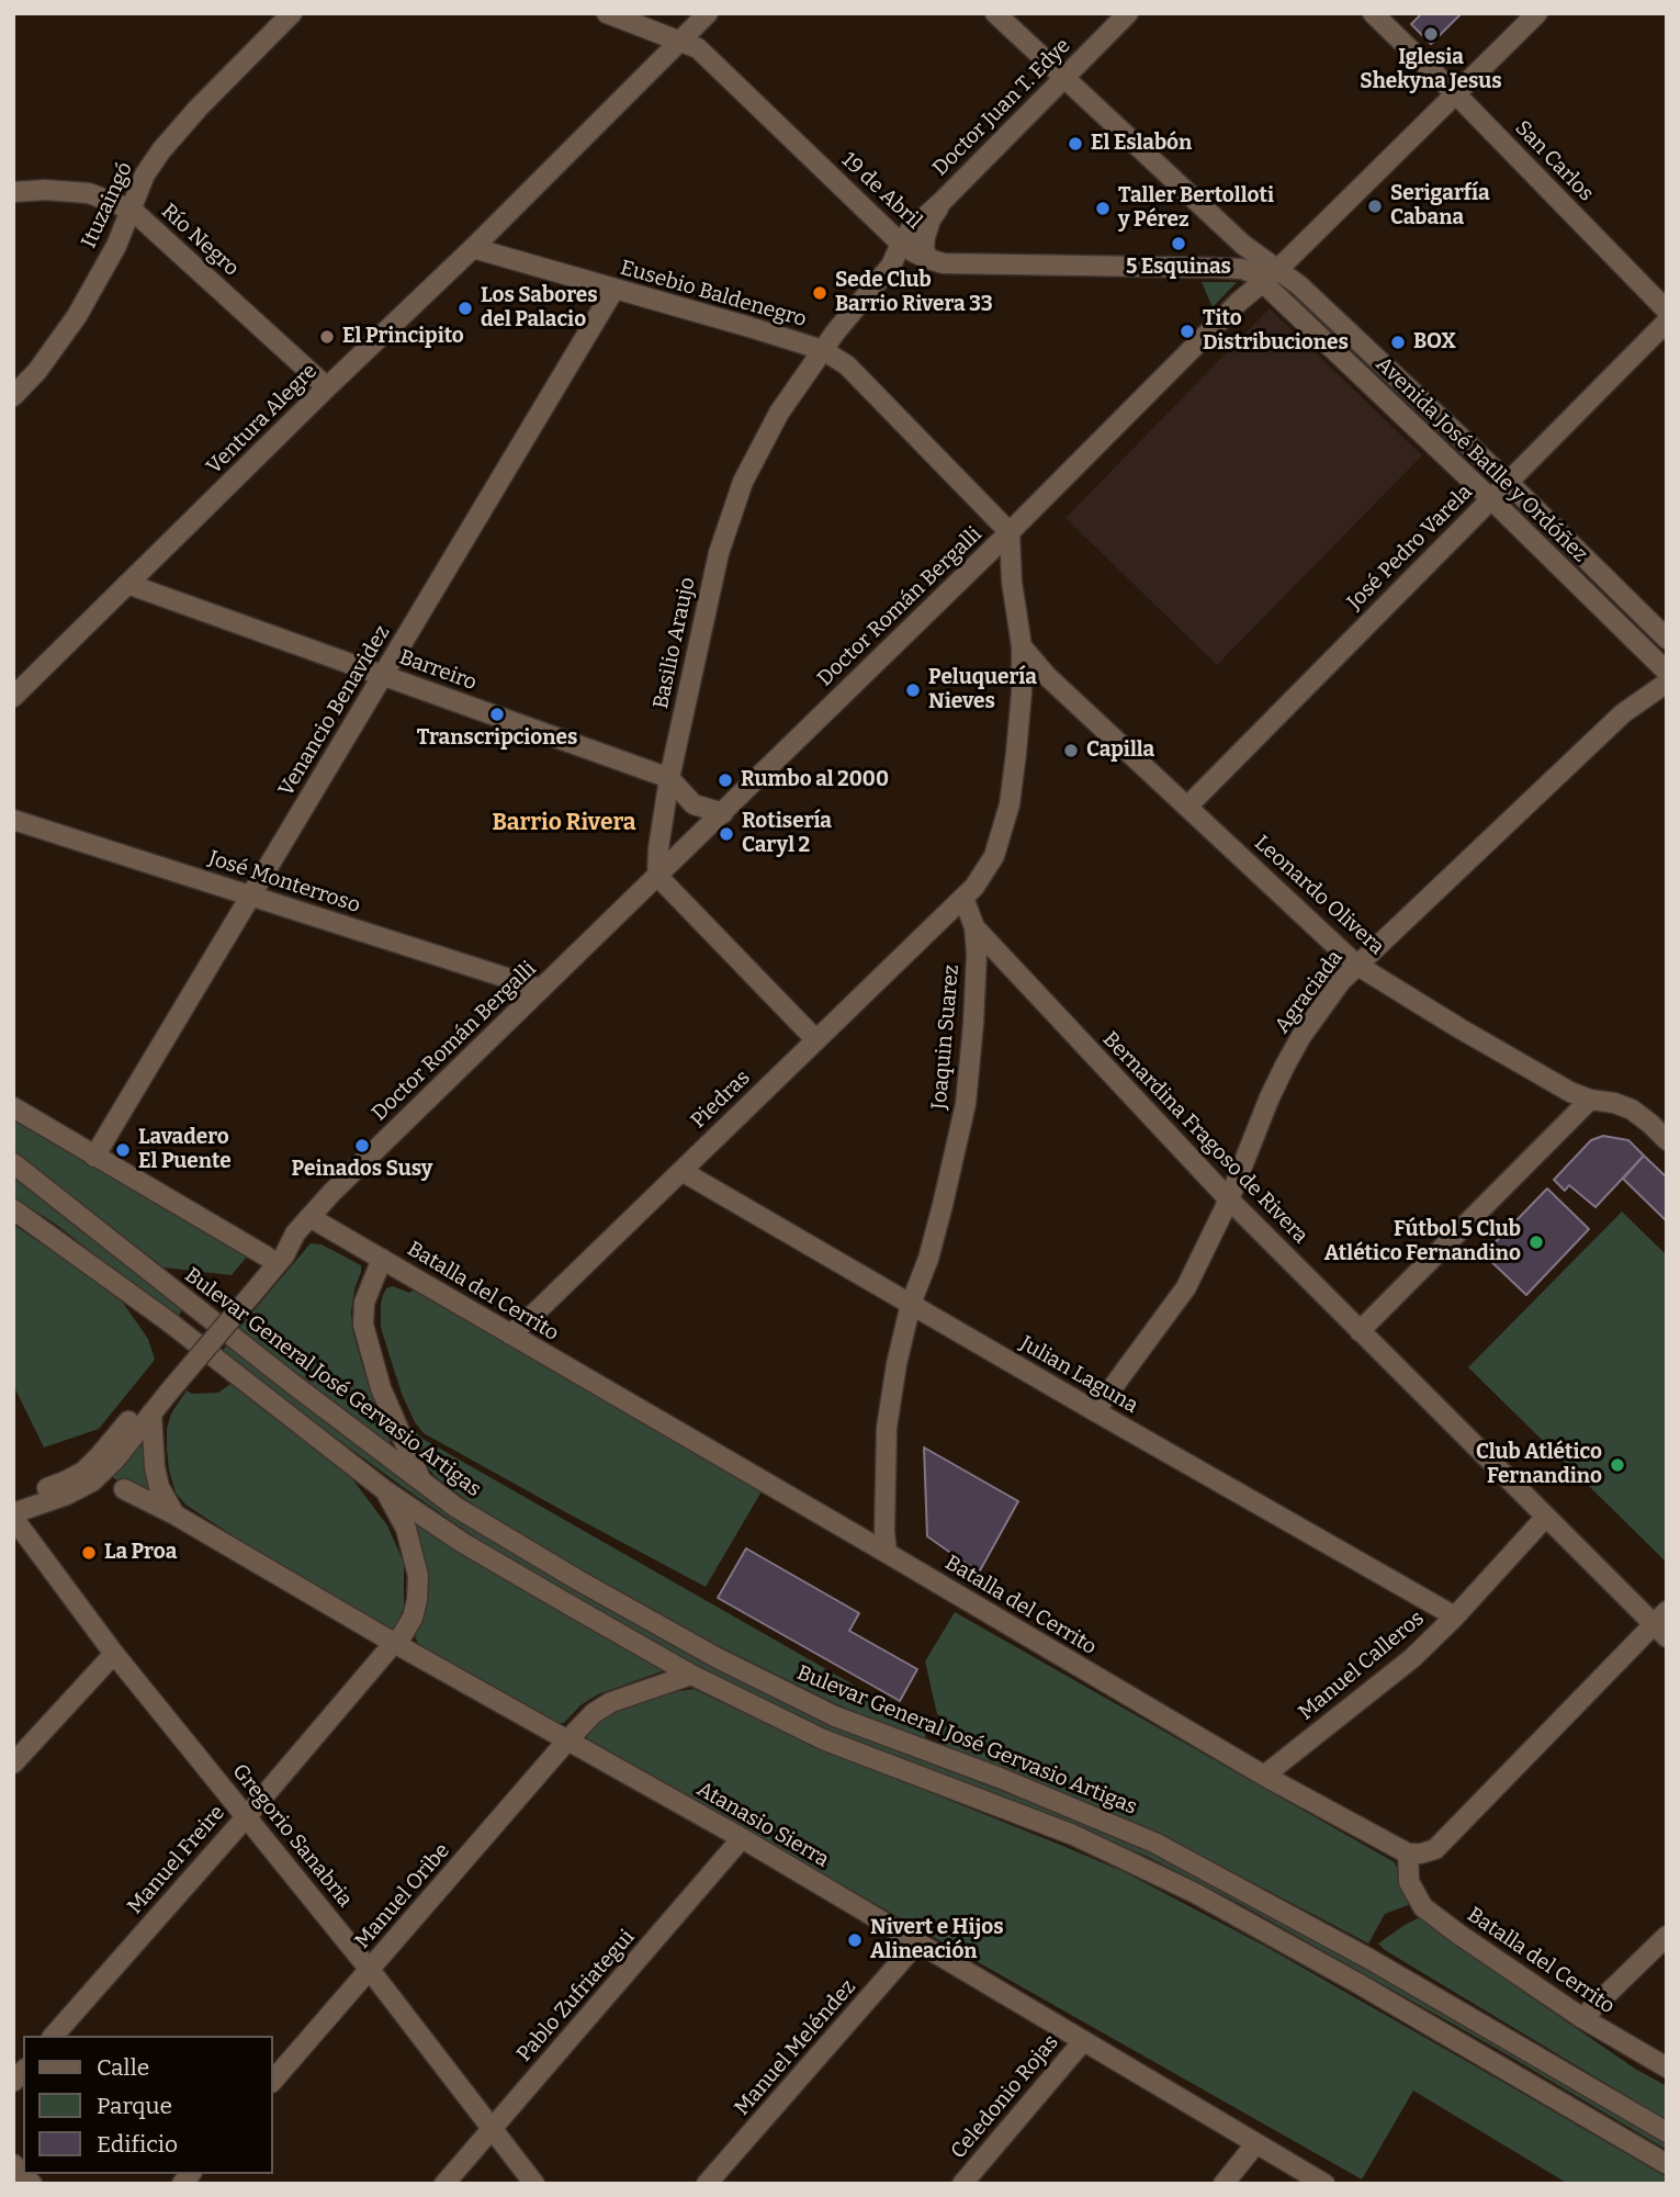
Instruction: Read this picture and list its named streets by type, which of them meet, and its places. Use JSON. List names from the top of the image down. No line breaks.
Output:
{"streets":{"street":["Doctor Juan T. Edye","San Carlos","19 de Abril","Ituzaingó","Río Negro","Eusebio Baldenegro","Ventura Alegre","Avenida José Batlle y Ordóñez","José Pedro Varela","Doctor Román Bergalli","Basilio Araujo","Barreiro","Venancio Benavidez","José Monterroso","Leonardo Olivera","Agraciada","Joaquin Suarez","Piedras","Bernardina Fragoso de Rivera","Batalla del Cerrito","Julian Laguna","Bulevar General José Gervasio Artigas","Manuel Calleros","Atanasio Sierra","Gregorio Sanabria","Manuel Freire","Manuel Oribe","Pablo Zufriategui","Manuel Meléndez","Celedonio Rojas"]},"crossings":[["Doctor Juan T. Edye","19 de Abril"],["Doctor Juan T. Edye","Basilio Araujo"],["San Carlos","Doctor Román Bergalli"],["19 de Abril","Ventura Alegre"],["19 de Abril","Avenida José Batlle y Ordóñez"],["19 de Abril","Doctor Román Bergalli"],["19 de Abril","Basilio Araujo"],["Ituzaingó","Río Negro"],["Río Negro","Ventura Alegre"],["Eusebio Baldenegro","Ventura Alegre"],["Eusebio Baldenegro","Doctor Román Bergalli"],["Eusebio Baldenegro","Basilio Araujo"],["Eusebio Baldenegro","Venancio Benavidez"],["Ventura Alegre","Barreiro"],["Avenida José Batlle y Ordóñez","José Pedro Varela"],["Avenida José Batlle y Ordóñez","Doctor Román Bergalli"],["José Pedro Varela","Leonardo Olivera"],["Doctor Román Bergalli","Basilio Araujo"],["Doctor Román Bergalli","Barreiro"],["Doctor Román Bergalli","José Monterroso"],["Doctor Román Bergalli","Batalla del Cerrito"],["Basilio Araujo","Barreiro"],["Barreiro","Venancio Benavidez"],["Venancio Benavidez","José Monterroso"],["Leonardo Olivera","Agraciada"],["Agraciada","Bernardina Fragoso de Rivera"],["Agraciada","Julian Laguna"],["Joaquin Suarez","Piedras"],["Joaquin Suarez","Bernardina Fragoso de Rivera"],["Joaquin Suarez","Batalla del Cerrito"],["Joaquin Suarez","Julian Laguna"],["Piedras","Batalla del Cerrito"],["Piedras","Julian Laguna"],["Bernardina Fragoso de Rivera","Manuel Calleros"],["Batalla del Cerrito","Manuel Calleros"],["Julian Laguna","Manuel Calleros"],["Atanasio Sierra","Manuel Freire"],["Atanasio Sierra","Manuel Oribe"],["Atanasio Sierra","Pablo Zufriategui"],["Atanasio Sierra","Manuel Meléndez"],["Atanasio Sierra","Celedonio Rojas"],["Gregorio Sanabria","Manuel Freire"],["Gregorio Sanabria","Manuel Oribe"],["Gregorio Sanabria","Pablo Zufriategui"]],"districts":["Barrio Rivera"],"places":["Iglesia Shekyna Jesus","El Eslabón","Serigarfía Cabana","Taller Bertolloti y Pérez","5 Esquinas","Sede Club Barrio Rivera 33","Los Sabores del Palacio","Tito Distribuciones","El Principito","BOX","Peluquería Nieves","Transcripciones","Capilla","Rumbo al 2000","Rotisería Caryl 2","Peinados Susy","Lavadero El Puente","Fútbol 5 Club Atlético Fernandino","Club Atlético Fernandino","La Proa","Nivert e Hijos Alineación"],"legend":["Calle","Parque","Edificio"]}
